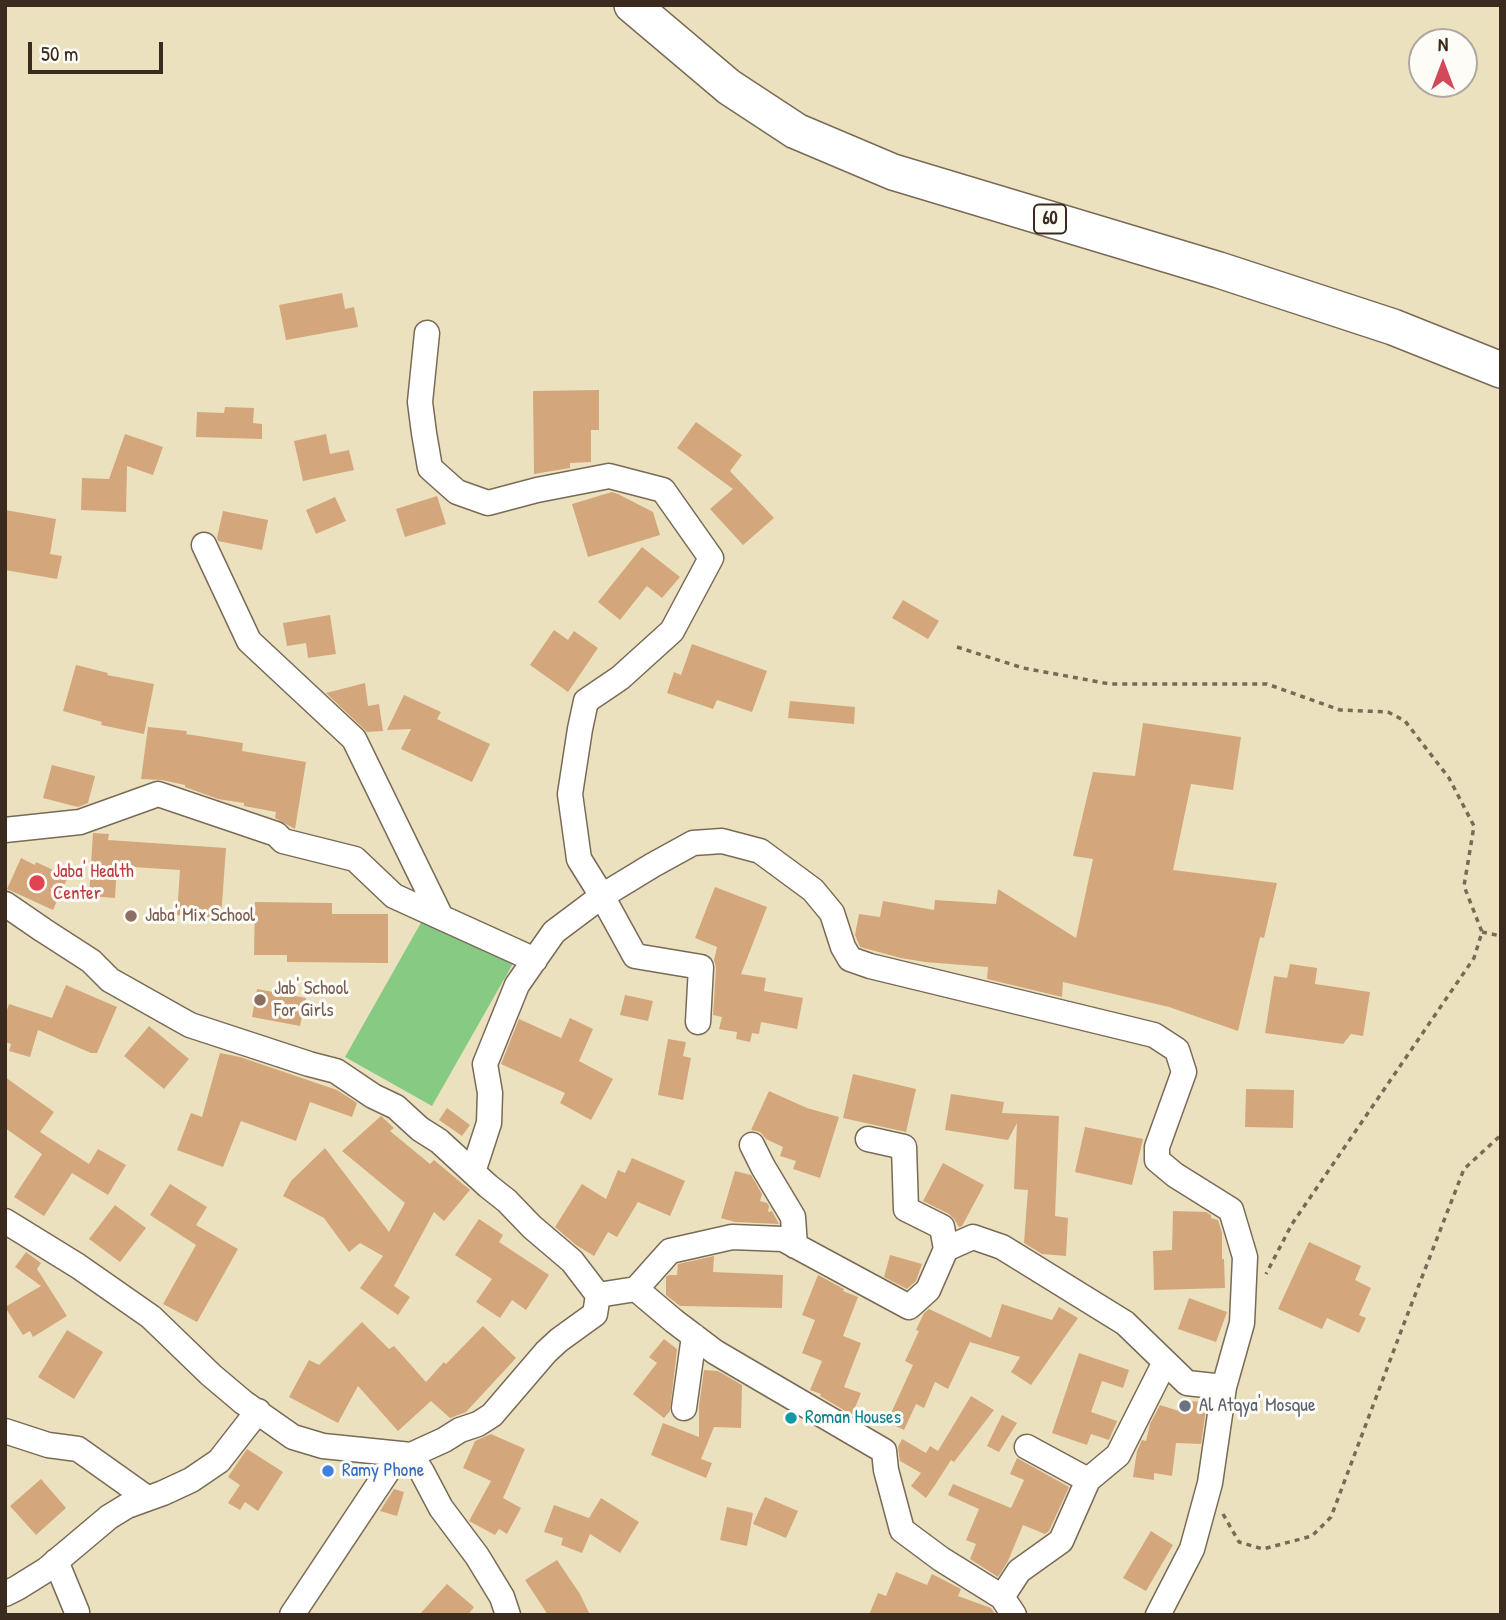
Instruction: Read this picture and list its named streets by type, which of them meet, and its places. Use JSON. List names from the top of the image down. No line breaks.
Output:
{"streets":{"highway":["60"]},"places":["Jaba' Health Center","Jaba' Mix School","Jab' School For Girls","Al Atqya' Mosque","Roman Houses","Ramy Phone"],"scale_bar":"50 m","north":"top"}
